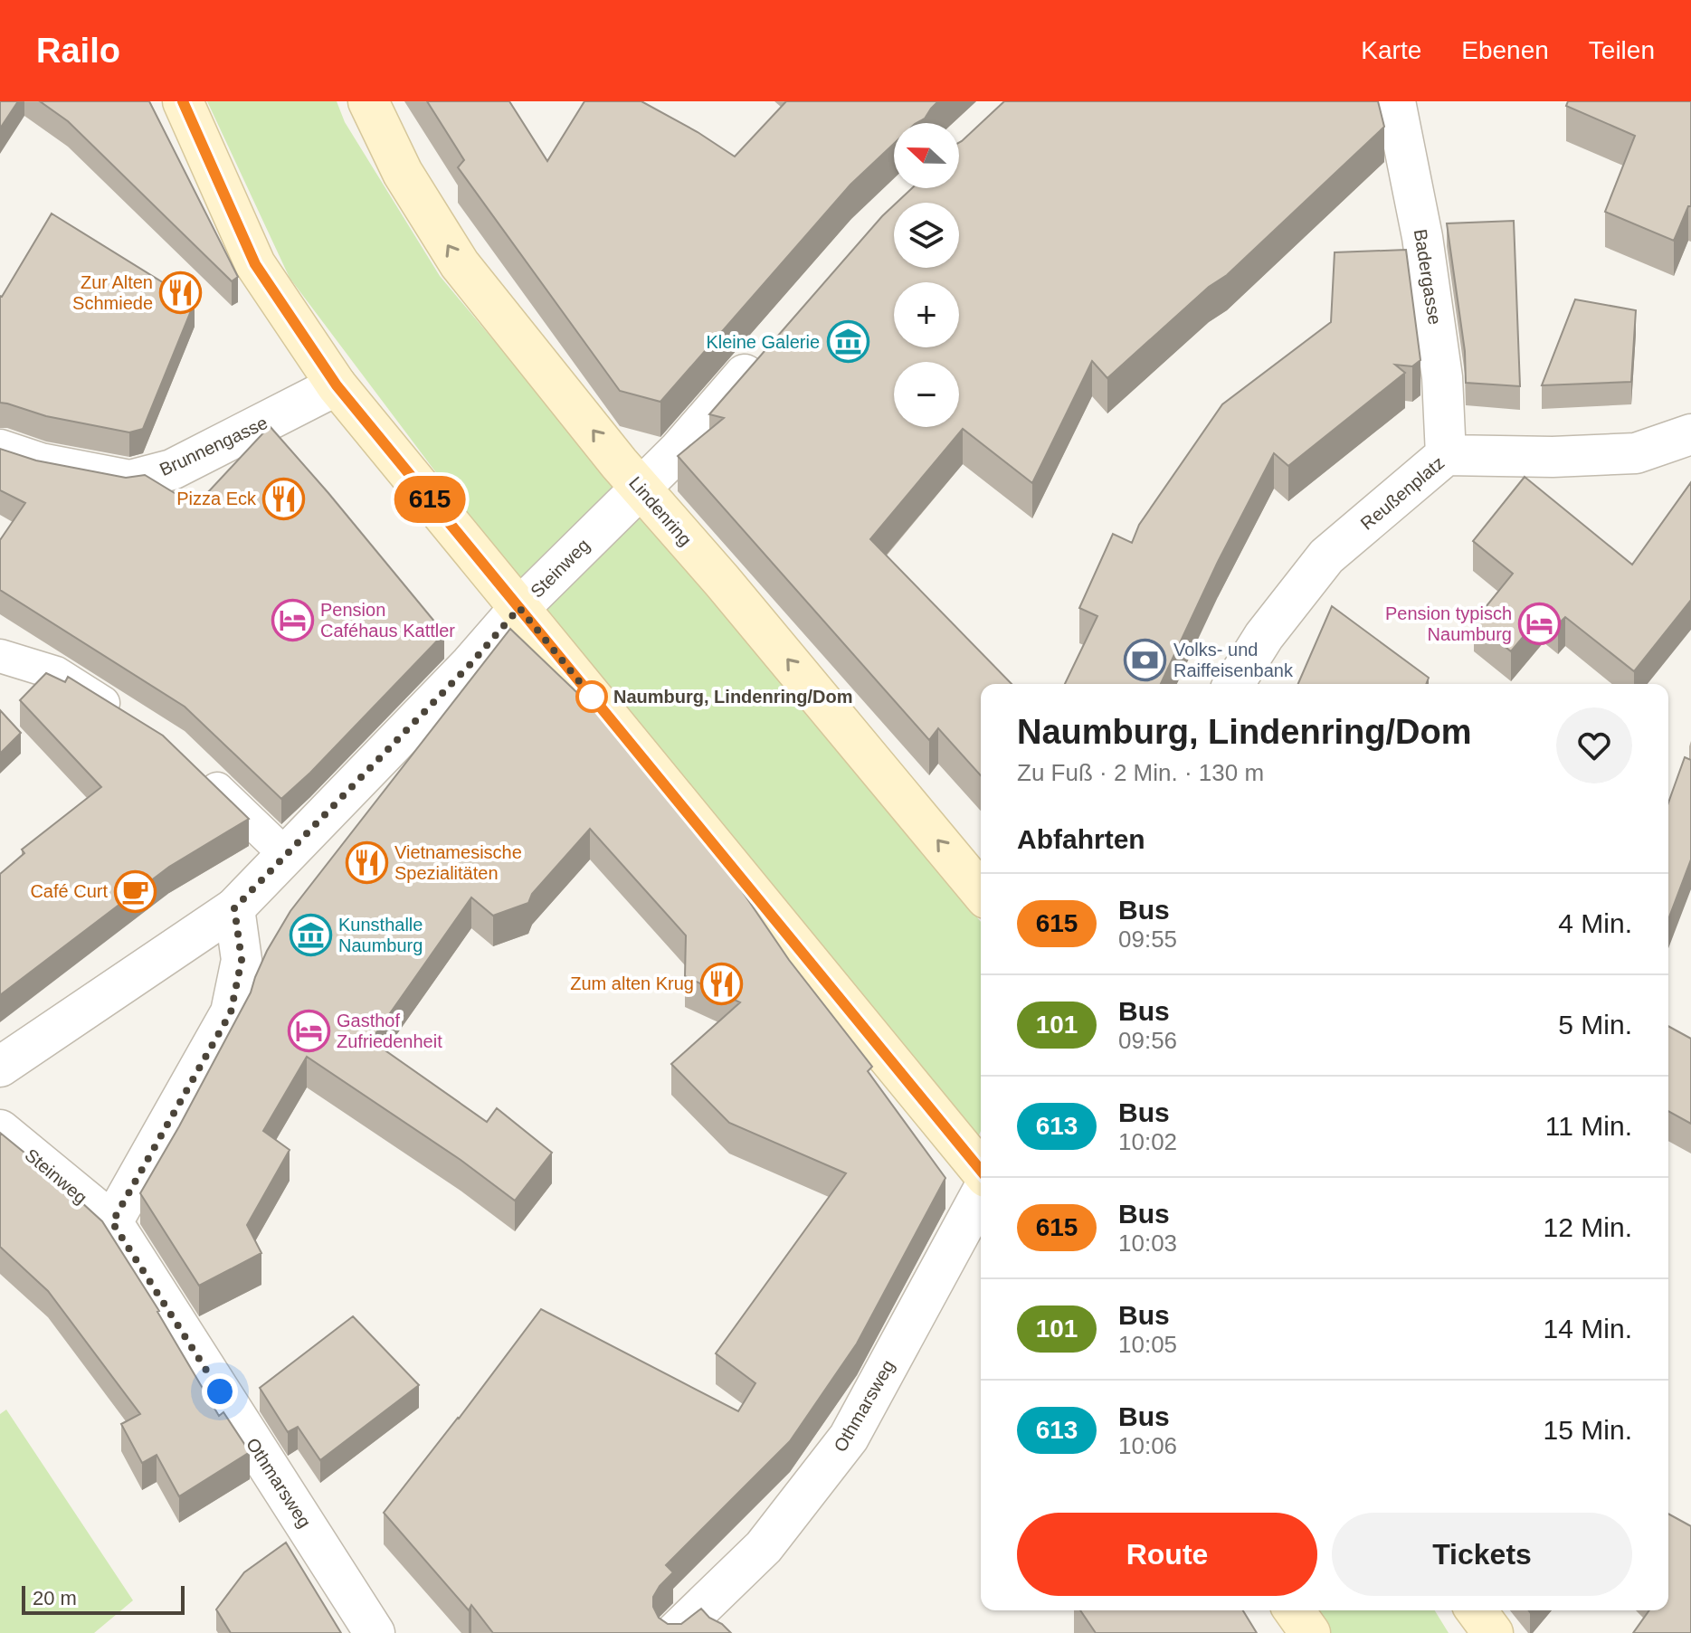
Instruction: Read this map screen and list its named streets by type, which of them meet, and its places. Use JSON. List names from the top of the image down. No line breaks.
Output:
{"streets":{"main road":["Lindenring"],"street":["Badergasse","Brunnengasse","Reußenplatz","Steinweg","Othmarsweg"]},"crossings":[["Badergasse","Reußenplatz"],["Lindenring","Steinweg"],["Steinweg","Othmarsweg"]],"places":{"restaurant":["Zur Alten Schmiede","Pizza Eck","Vietnamesische Spezialitäten","Zum alten Krug"],"museum":["Kleine Galerie","Kunsthalle Naumburg"],"hotel":["Pension Caféhaus Kattler","Pension typisch Naumburg","Gasthof Zufriedenheit"],"bank":["Volks- und Raiffeisenbank"],"other":["Naumburg, Lindenring/Dom"],"cafe":["Café Curt"]},"lines":["bus line 615"],"scale_bar":"20 m","north":"left","page":{"header":"Railo","nav":["Karte","Ebenen","Teilen"],"on_map":"615","map_buttons":["+","−"],"heading":[["Naumburg, Lindenring/Dom","Zu Fuß · 2 Min. · 130 m"],"Abfahrten"],"list":[{"mark":"615","name":"Bus","note":"09:55","value":"4 Min."},{"mark":"101","name":"Bus","note":"09:56","value":"5 Min."},{"mark":"613","name":"Bus","note":"10:02","value":"11 Min."},{"mark":"615","name":"Bus","note":"10:03","value":"12 Min."},{"mark":"101","name":"Bus","note":"10:05","value":"14 Min."},{"mark":"613","name":"Bus","note":"10:06","value":"15 Min."}],"buttons":["Route","Tickets"],"scale":"20 m"}}
